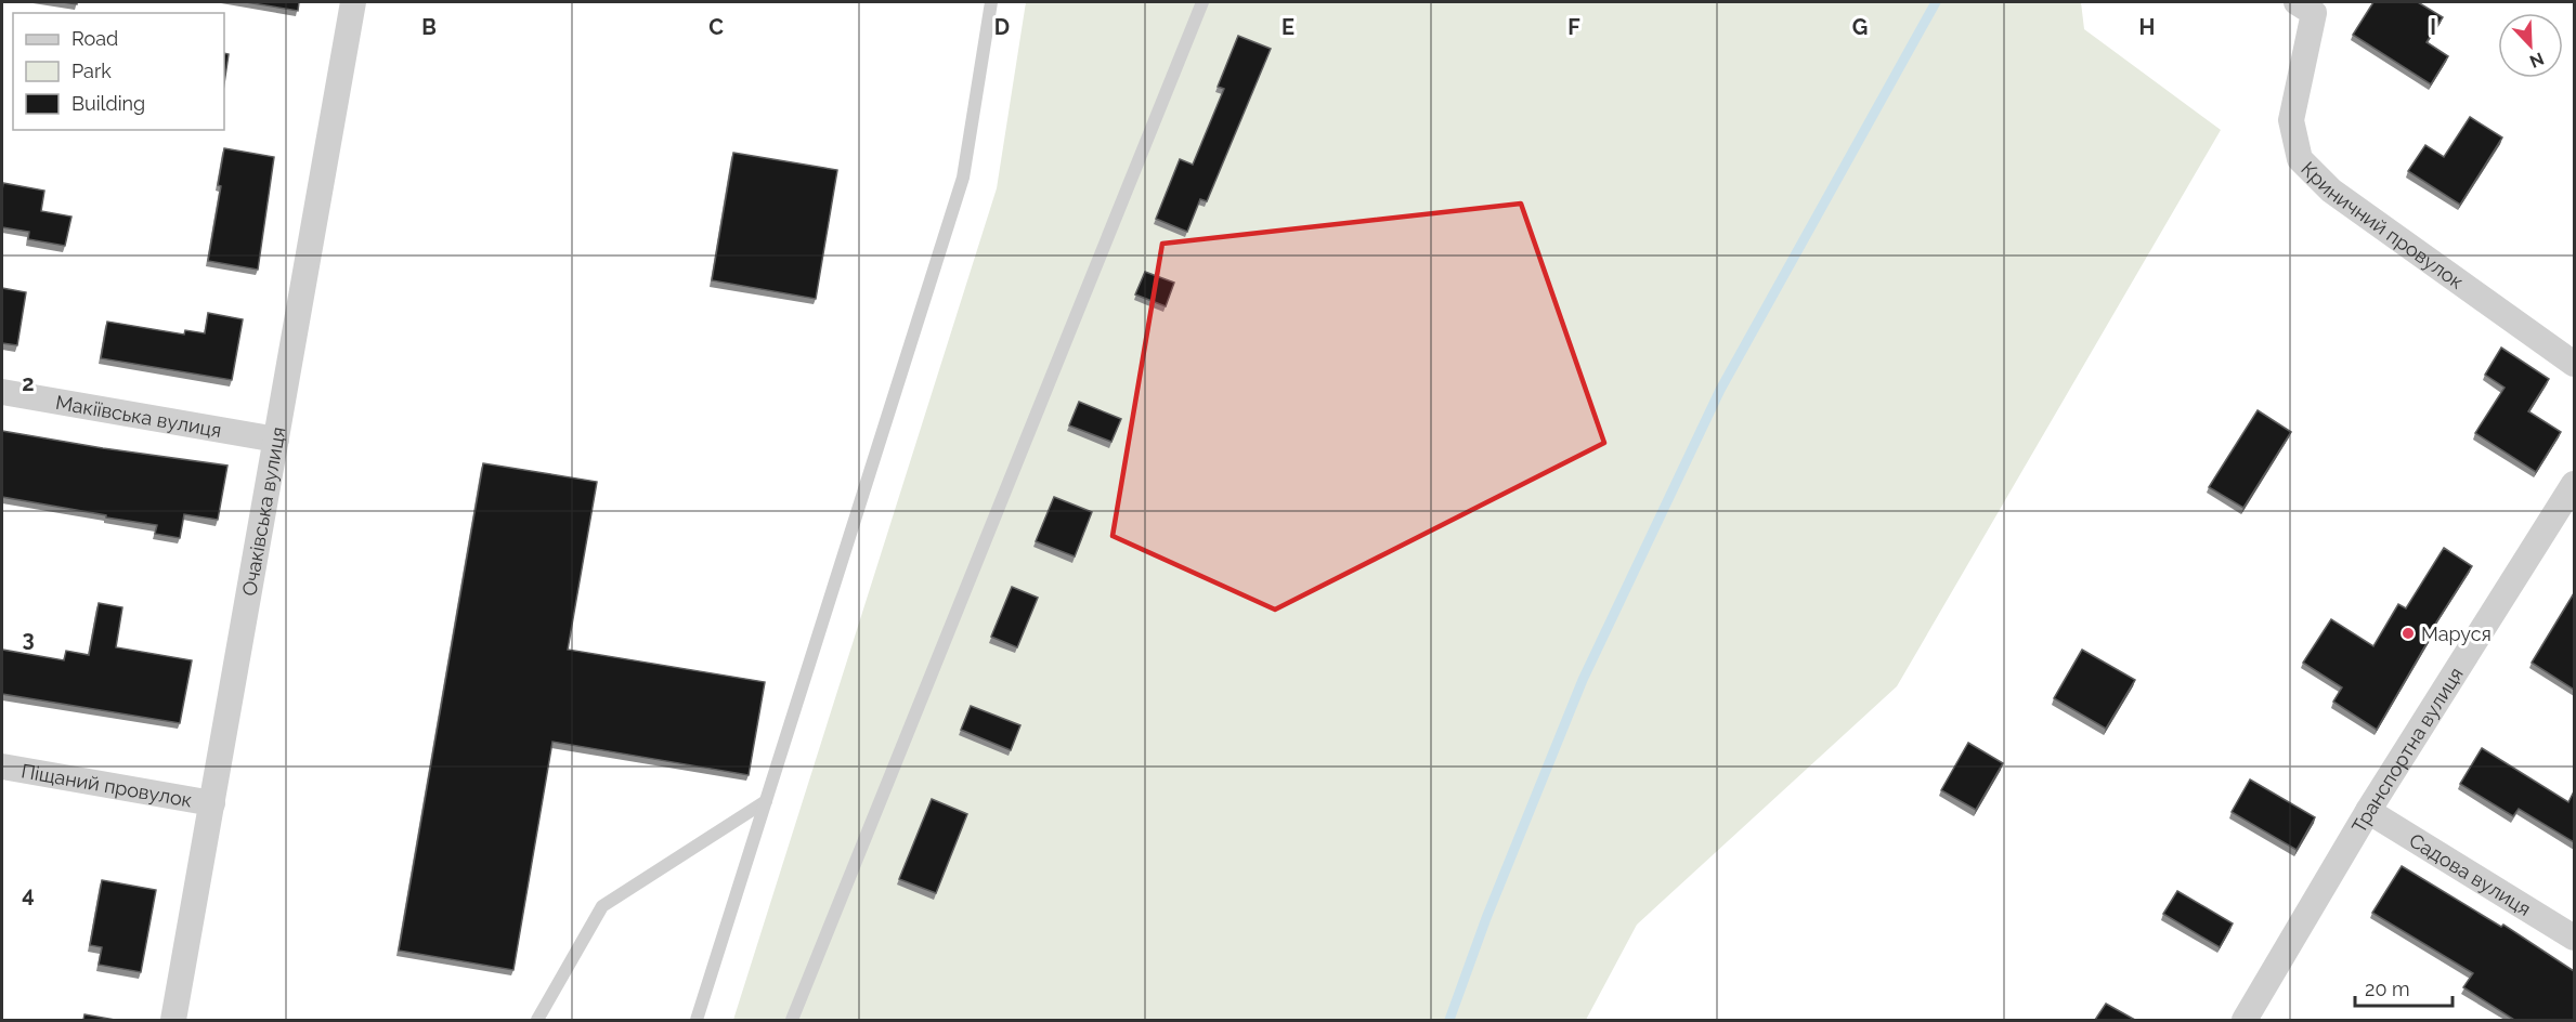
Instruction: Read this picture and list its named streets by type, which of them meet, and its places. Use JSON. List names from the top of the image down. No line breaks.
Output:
{"streets":{"street":["Криничний провулок","Макіївська вулиця","Очаківська вулиця","Транспортна вулиця","Піщаний провулок","Садова вулиця"]},"crossings":[["Макіївська вулиця","Очаківська вулиця"],["Очаківська вулиця","Піщаний провулок"],["Транспортна вулиця","Садова вулиця"]],"places":["Маруся"],"legend":["Road","Park","Building"],"scale_bar":"20 m","north":"bottom right","grid":{"columns":["B","C","D","E","F","G","H","I"],"rows":["2","3","4"]}}
